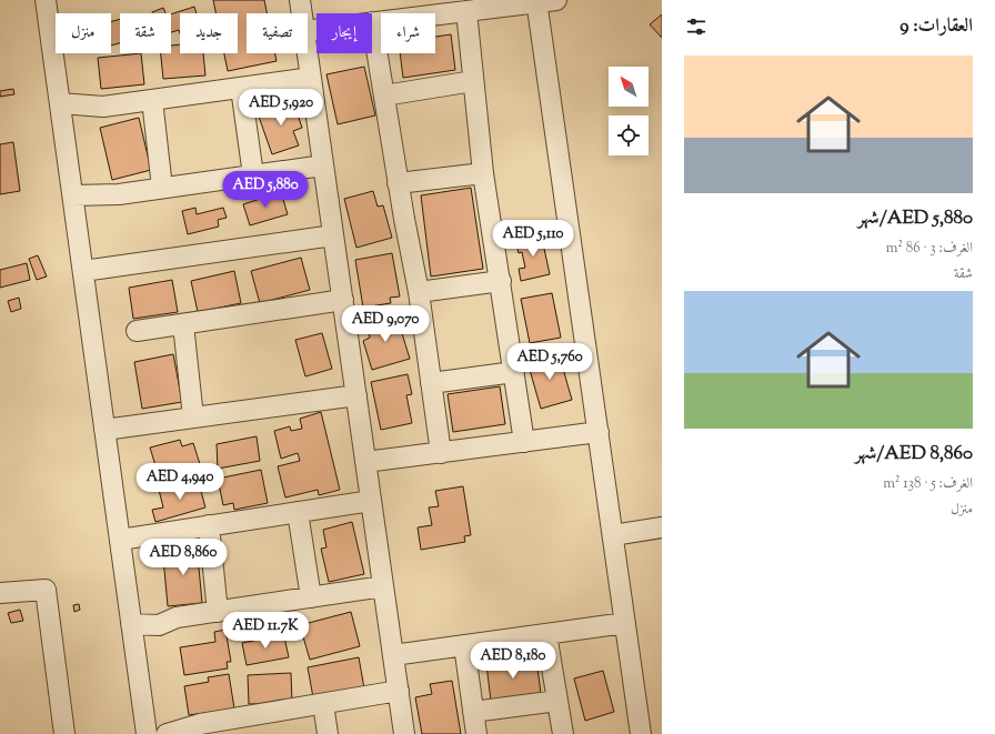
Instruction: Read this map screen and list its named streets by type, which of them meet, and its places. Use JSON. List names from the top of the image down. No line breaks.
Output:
{"north":"top left","page":{"heading":"العقارات: 9","chip":["شراء","إيجار","تصفية","جديد","شقة","منزل"],"list":[{"name":"AED 5,880/شهر","note":"الغرف: 3 · 86 m² · شقة"},{"name":"AED 8,860/شهر","note":"الغرف: 5 · 138 m² · منزل"}],"price":["AED 5,920","AED 5,880","AED 5,110","AED 9,070","AED 5,760","AED 4,940","AED 8,860","AED 11.7K","AED 8,180"]}}
